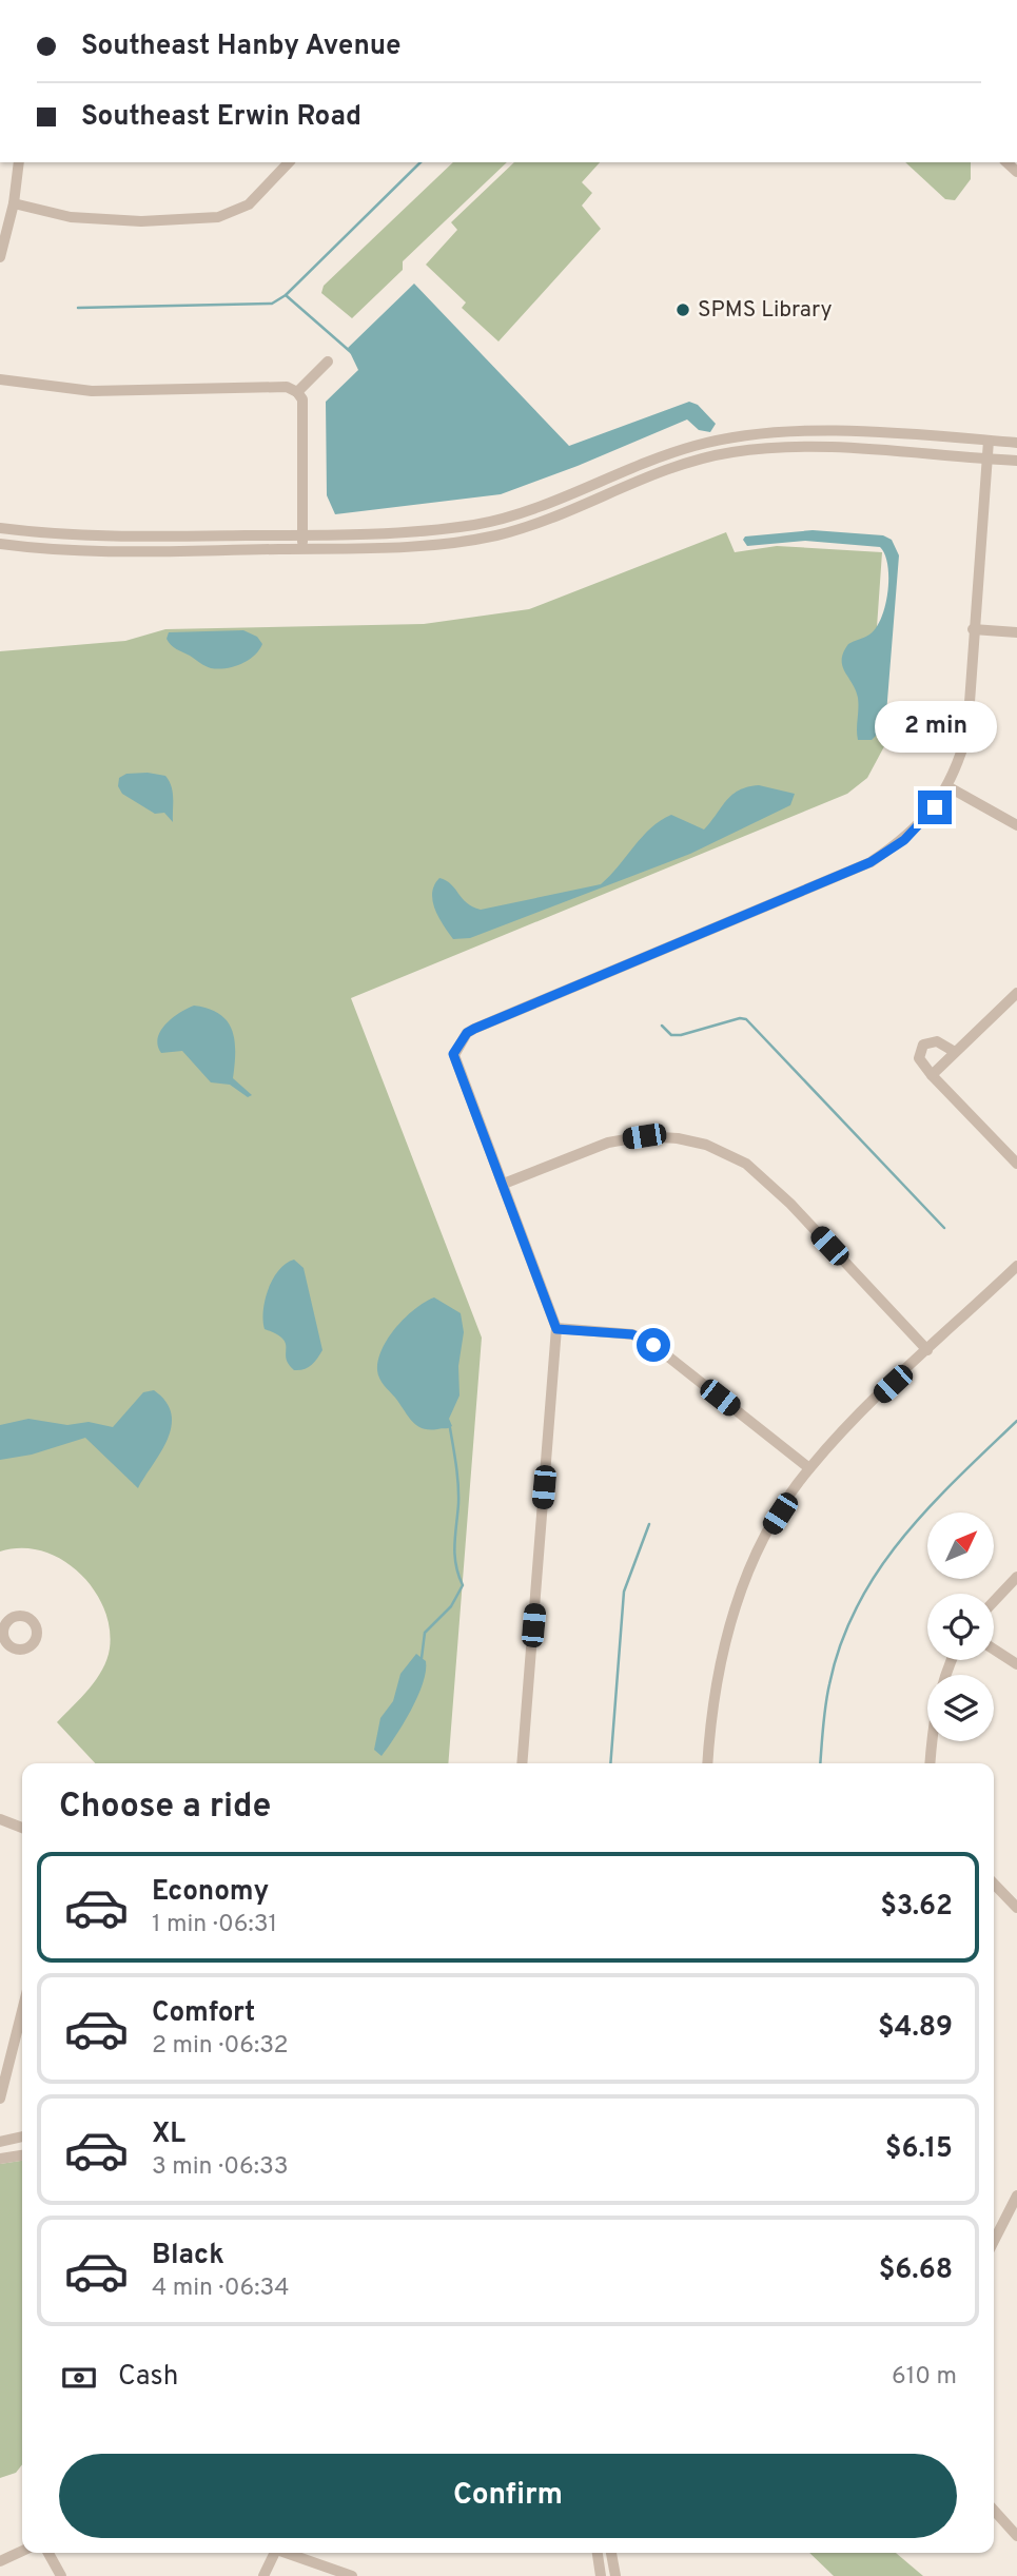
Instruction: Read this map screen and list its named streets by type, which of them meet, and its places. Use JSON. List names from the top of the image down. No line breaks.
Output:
{"places":["SPMS Library"],"north":"top right","page":{"banner":["Southeast Hanby Avenue","Southeast Erwin Road"],"bubble":"2 min","heading":"Choose a ride","list":[{"name":"Economy","note":"1 min · 06:31","value":"$3.62"},{"name":"Comfort","note":"2 min · 06:32","value":"$4.89"},{"name":"XL","note":"3 min · 06:33","value":"$6.15"},{"name":"Black","note":"4 min · 06:34","value":"$6.68"}],"pay":["Cash","610 m"],"buttons":"Confirm"}}
